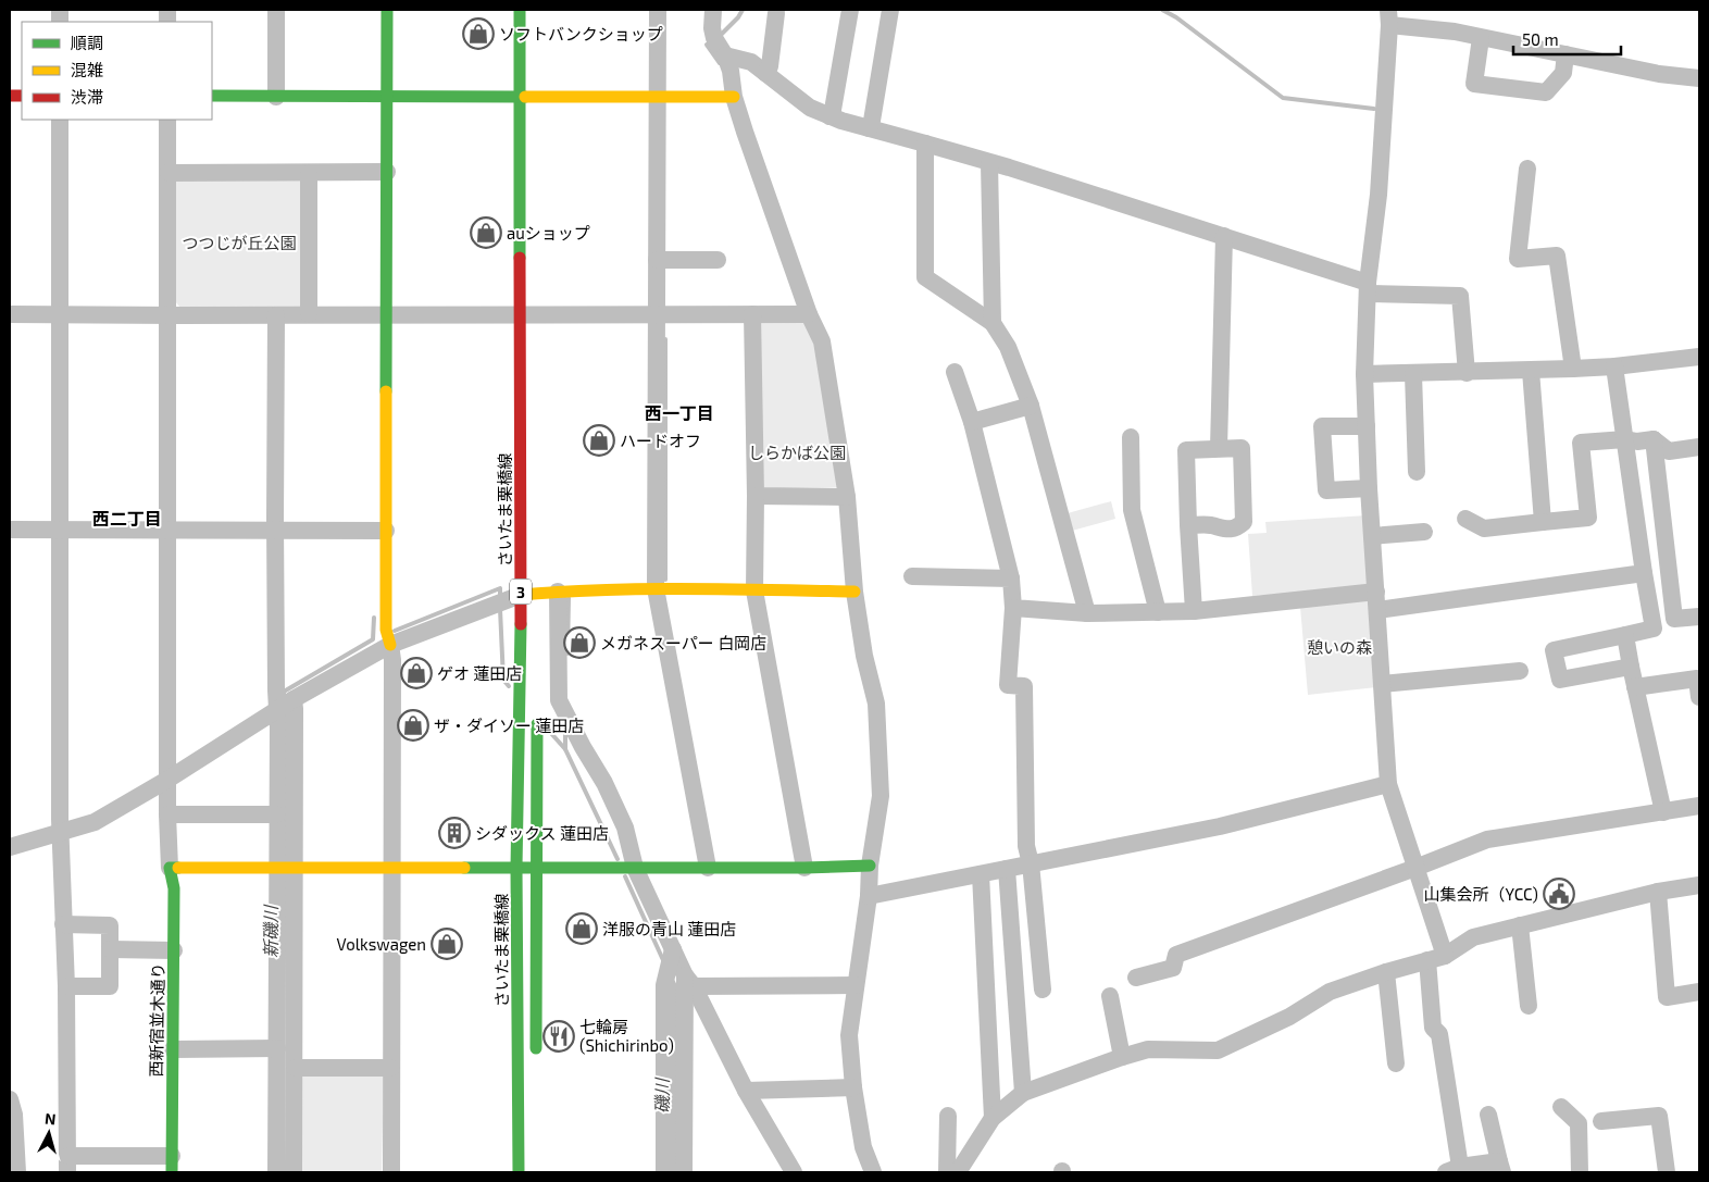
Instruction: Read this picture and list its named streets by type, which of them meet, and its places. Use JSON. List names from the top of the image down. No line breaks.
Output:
{"streets":{"street":["さいたま栗橋線","3","西新宿並木通り"]},"districts":["西一丁目","西二丁目"],"water":["新磯川","磯川"],"parks":["つつじが丘公園","しらかば公園","憩いの森"],"places":{"shop":["ソフトバンクショップ","auショップ","ハードオフ","メガネスーパー 白岡店","ゲオ 蓮田店","ザ・ダイソー 蓮田店","洋服の青山 蓮田店","Volkswagen"],"building":["シダックス 蓮田店"],"public building":["山集会所（YCC)"],"restaurant":["七輪房 (Shichirinbo)"]},"legend":["順調","混雑","渋滞"],"scale_bar":"50 m","north":"top"}
